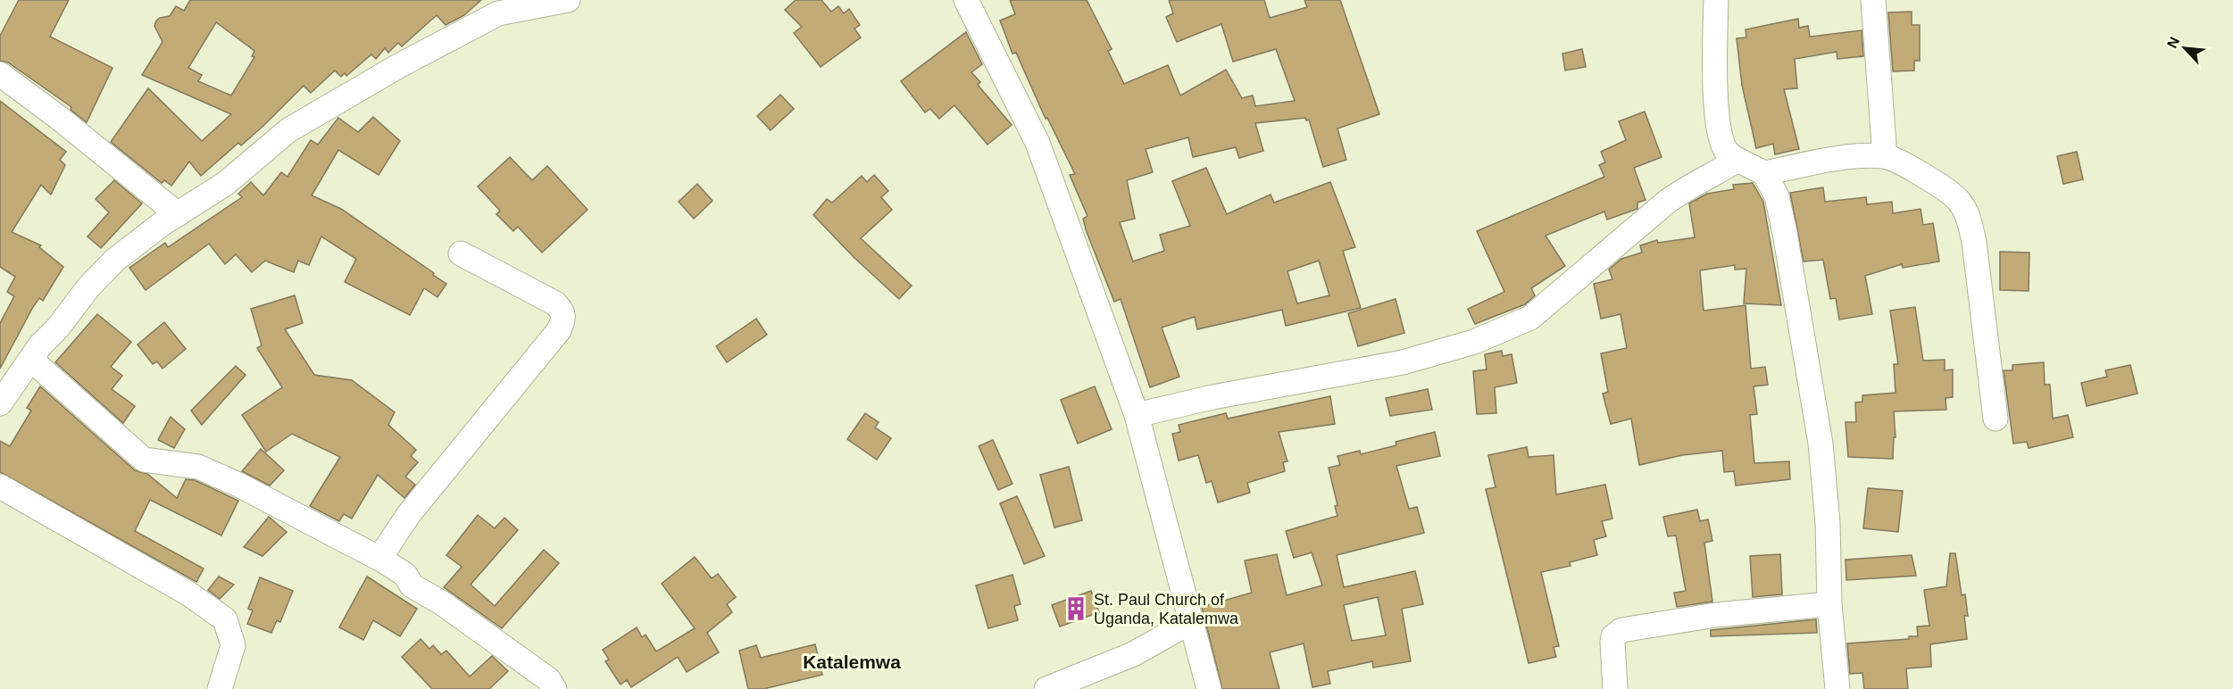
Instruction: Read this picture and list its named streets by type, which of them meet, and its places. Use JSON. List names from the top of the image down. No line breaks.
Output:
{"districts":["Katalemwa"],"places":{"building":["St. Paul Church of Uganda, Katalemwa"]},"north":"top left"}
